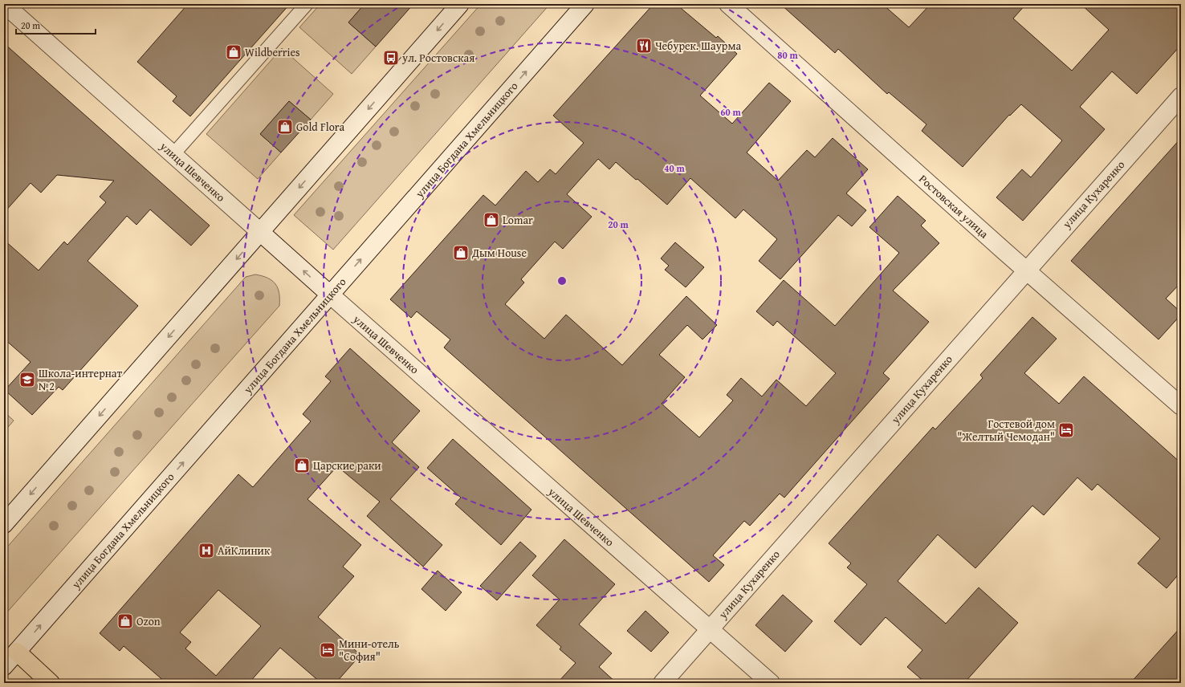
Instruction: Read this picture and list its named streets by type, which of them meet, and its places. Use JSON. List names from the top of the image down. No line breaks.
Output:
{"streets":{"street":["улица Богдана Хмельницкого","улица Шевченко","улица Кухаренко","Ростовская улица"]},"crossings":[["улица Богдана Хмельницкого","улица Шевченко"],["улица Шевченко","улица Кухаренко"],["улица Кухаренко","Ростовская улица"]],"places":{"restaurant":["Чебурек. Шаурма"],"shop":["Wildberries","Gold Flora","Lomar","Дым House","Царские раки","Ozon"],"bus stop":["ул. Ростовская"],"school or university":["Школа-интернат №2"],"hotel":["Гостевой дом \"Желтый Чемодан\"","Мини-отель \"София\""],"hospital":["АйКлиник"]},"scale_bar":"20 m","rings":["80 m","60 m","40 m","20 m"]}
